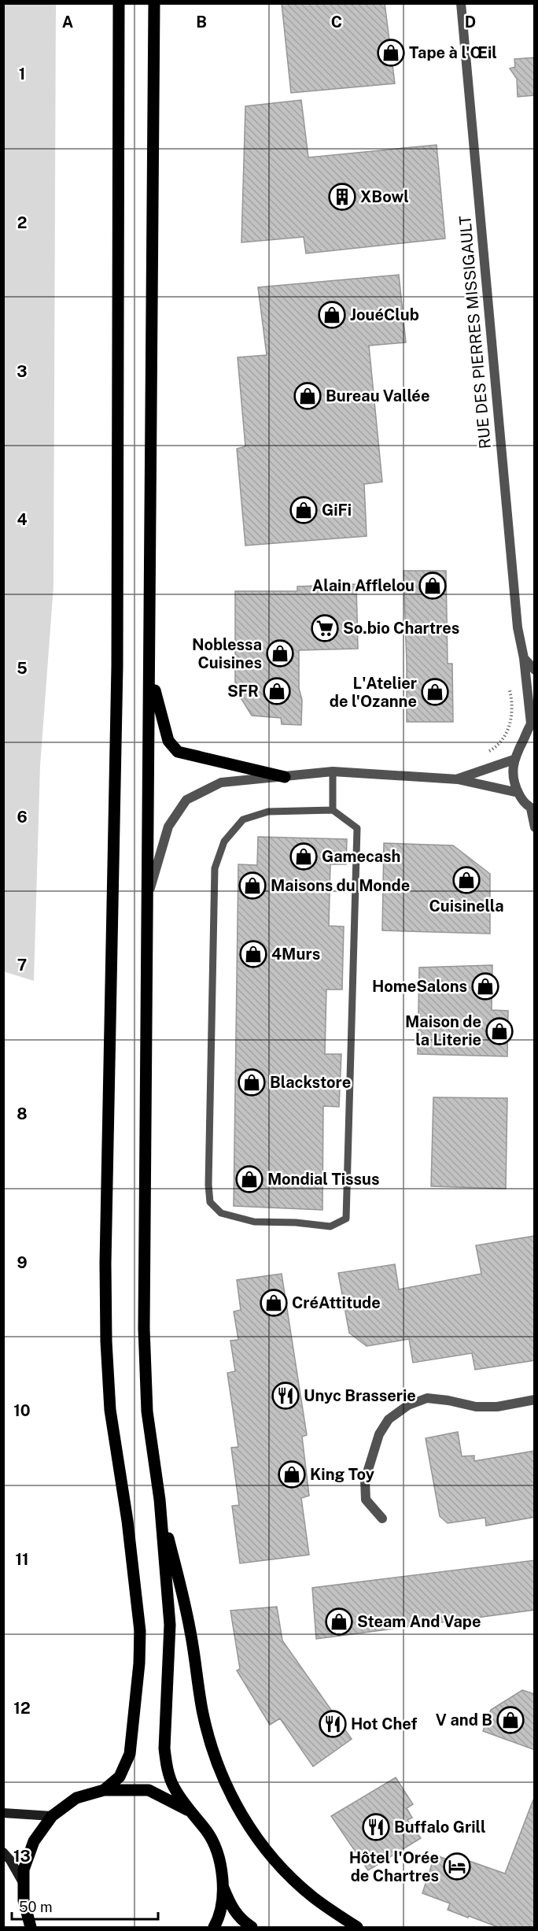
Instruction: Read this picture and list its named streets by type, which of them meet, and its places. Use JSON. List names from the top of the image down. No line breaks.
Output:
{"streets":{"street":["RUE DES PIERRES MISSIGAULT"]},"places":{"shop":["Tape à l'Œil","JouéClub","Bureau Vallée","GiFi","Alain Afflelou","Noblessa Cuisines","SFR","L'Atelier de l'Ozanne","Gamecash","Cuisinella","Maisons du Monde","4Murs","HomeSalons","Maison de la Literie","Blackstore","Mondial Tissus","CréAttitude","King Toy","Steam And Vape","V and B"],"building":["XBowl"],"supermarket":["So.bio Chartres"],"restaurant":["Unyc Brasserie","Hot Chef","Buffalo Grill"],"hotel":["Hôtel l'Orée de Chartres"]},"scale_bar":"50 m","grid":{"columns":["A","B","C","D"],"rows":["1","2","3","4","5","6","7","8","9","10","11","12","13"]}}
